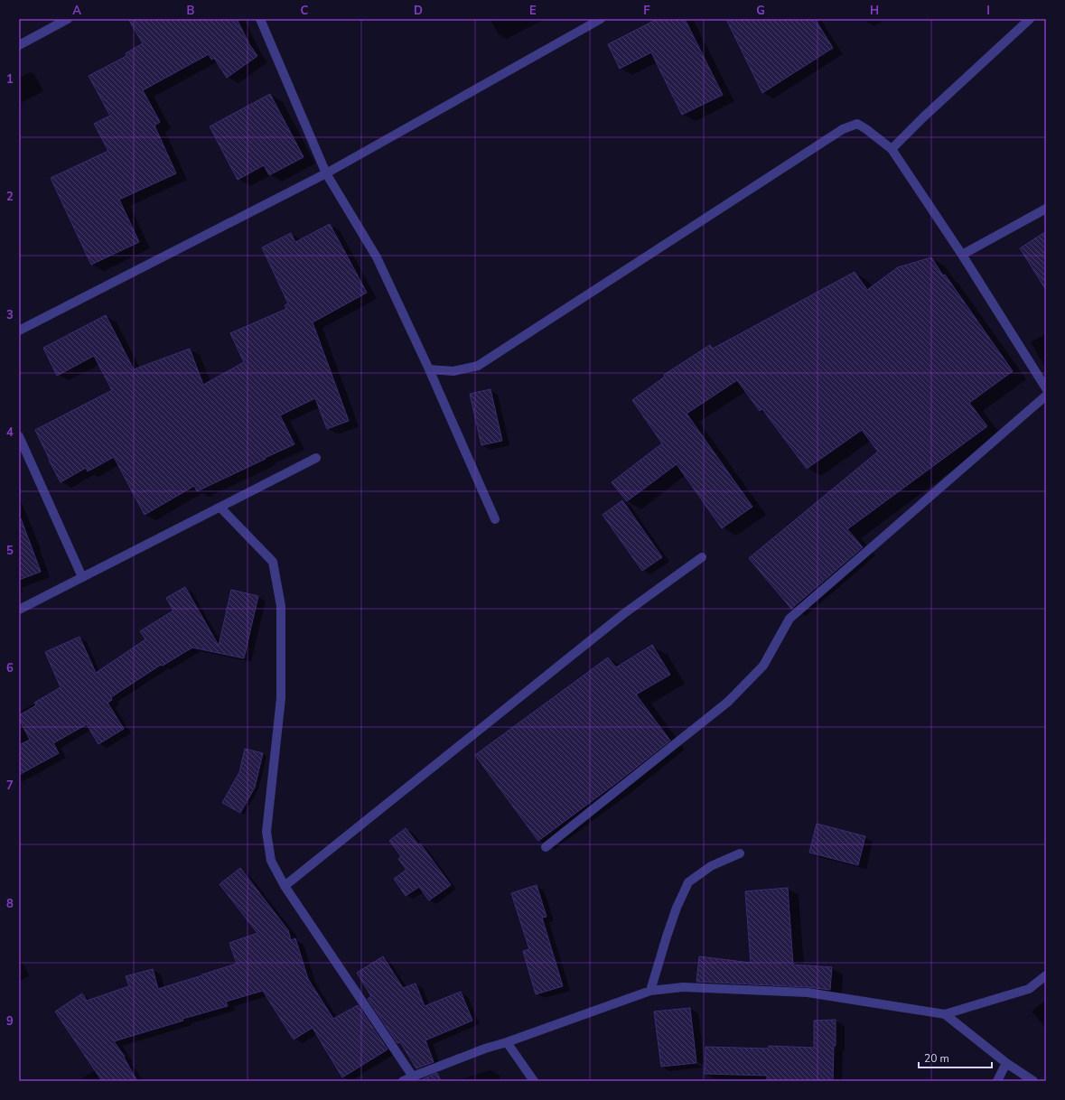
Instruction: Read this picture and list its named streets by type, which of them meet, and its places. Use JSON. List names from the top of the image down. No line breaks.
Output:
{"scale_bar":"20 m","grid":{"columns":["A","B","C","D","E","F","G","H","I"],"rows":["1","2","3","4","5","6","7","8","9"]}}
